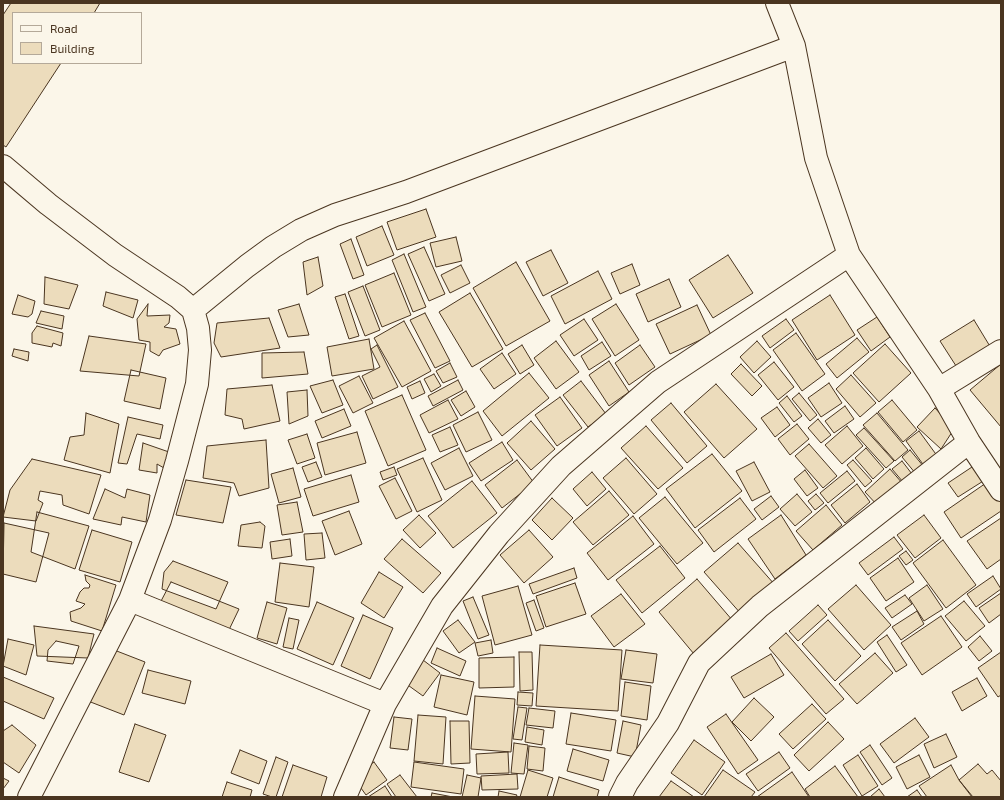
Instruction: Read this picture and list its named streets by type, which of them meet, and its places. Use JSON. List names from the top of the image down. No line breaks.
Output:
{"legend":["Road","Building"]}
